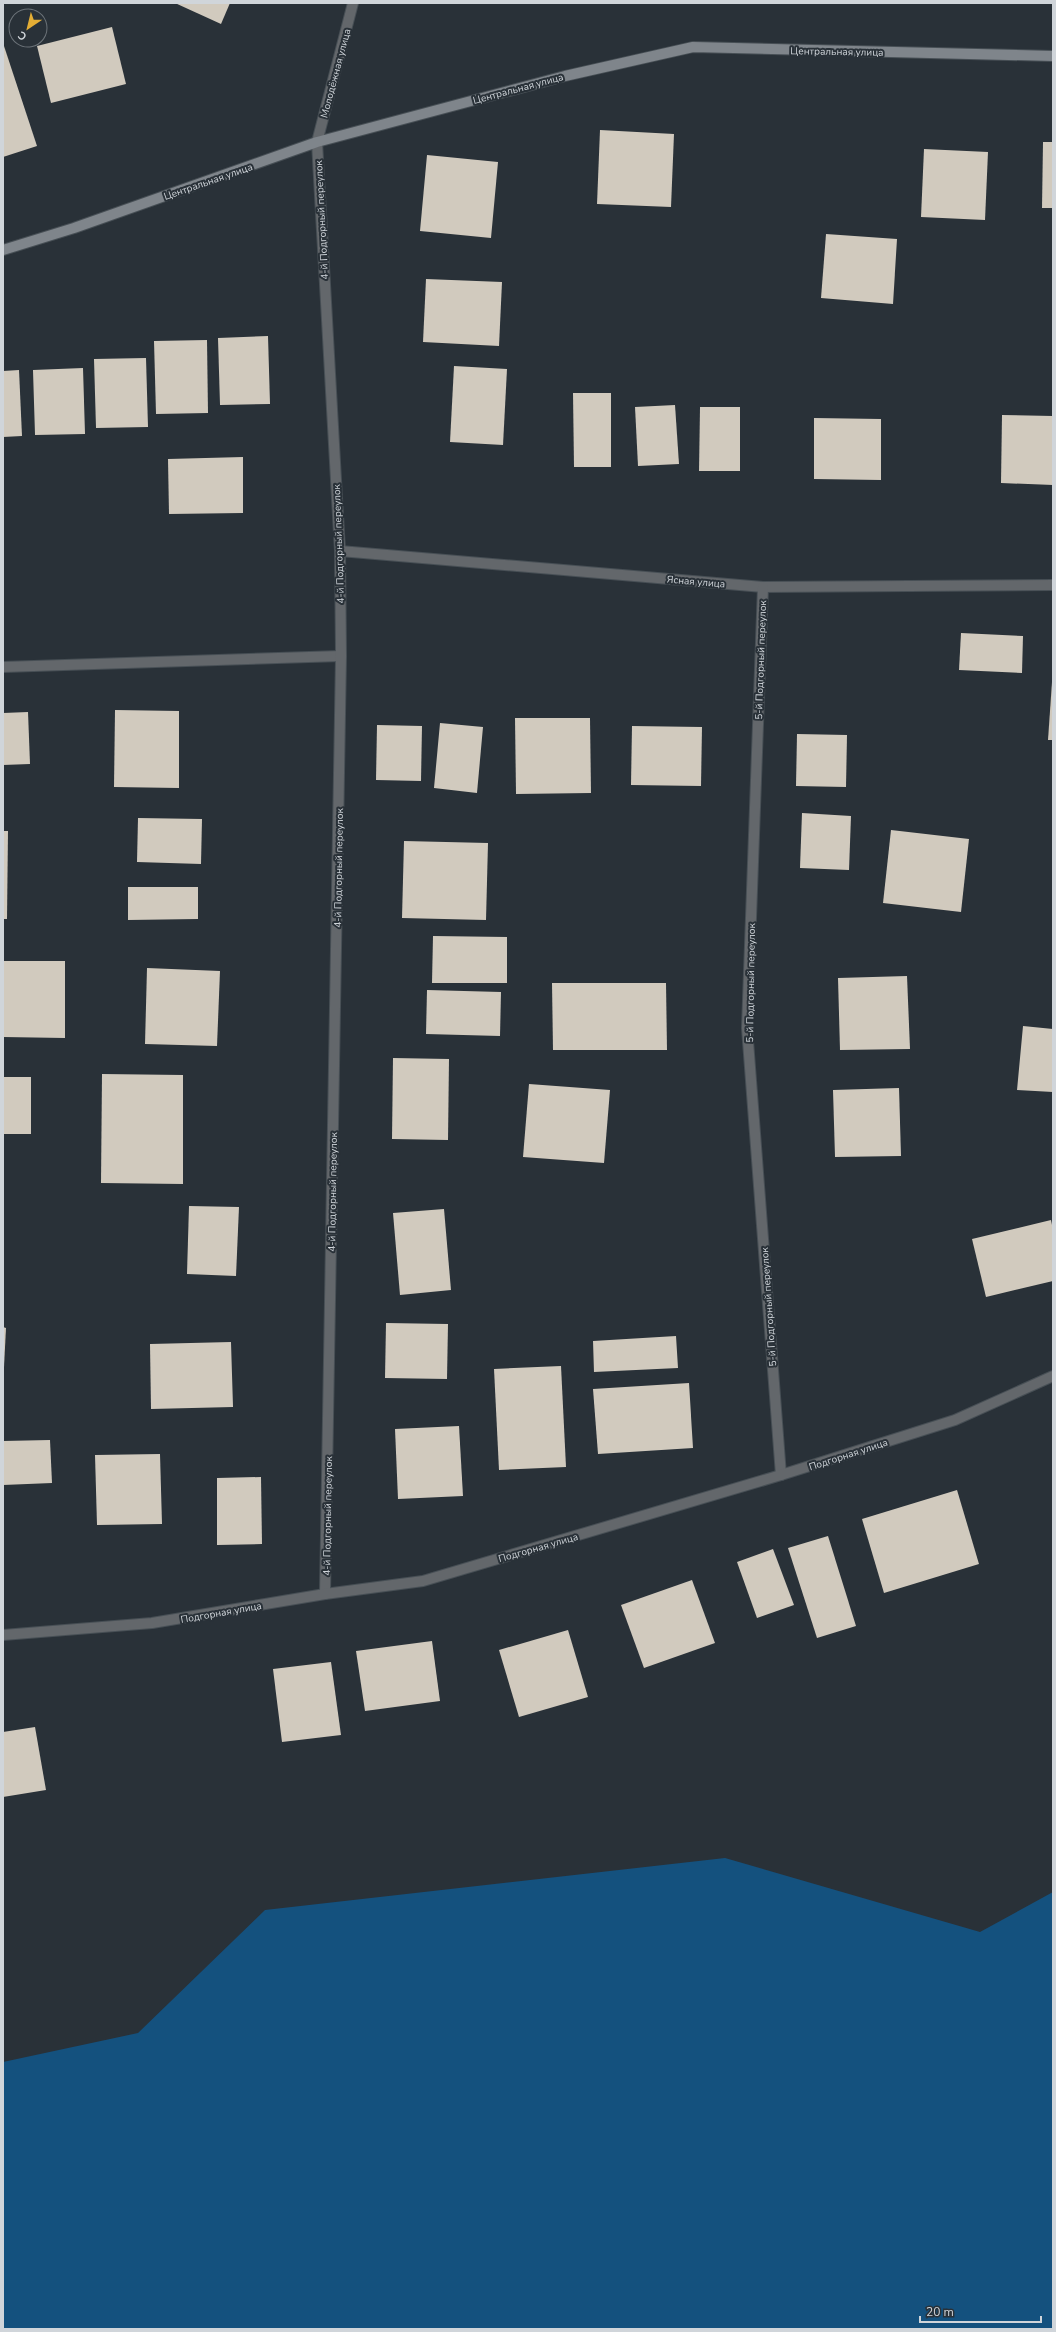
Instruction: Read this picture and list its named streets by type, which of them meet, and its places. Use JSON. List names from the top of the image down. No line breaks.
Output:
{"streets":{"street":["Центральная улица","Молодёжная улица","4-й Подгорный переулок","Ясная улица","5-й Подгорный переулок","Подгорная улица"]},"crossings":[["Центральная улица","Молодёжная улица"],["Центральная улица","4-й Подгорный переулок"],["Молодёжная улица","4-й Подгорный переулок"],["4-й Подгорный переулок","Ясная улица"],["4-й Подгорный переулок","Подгорная улица"],["Ясная улица","5-й Подгорный переулок"],["5-й Подгорный переулок","Подгорная улица"]],"scale_bar":"20 m","north":"bottom left"}
